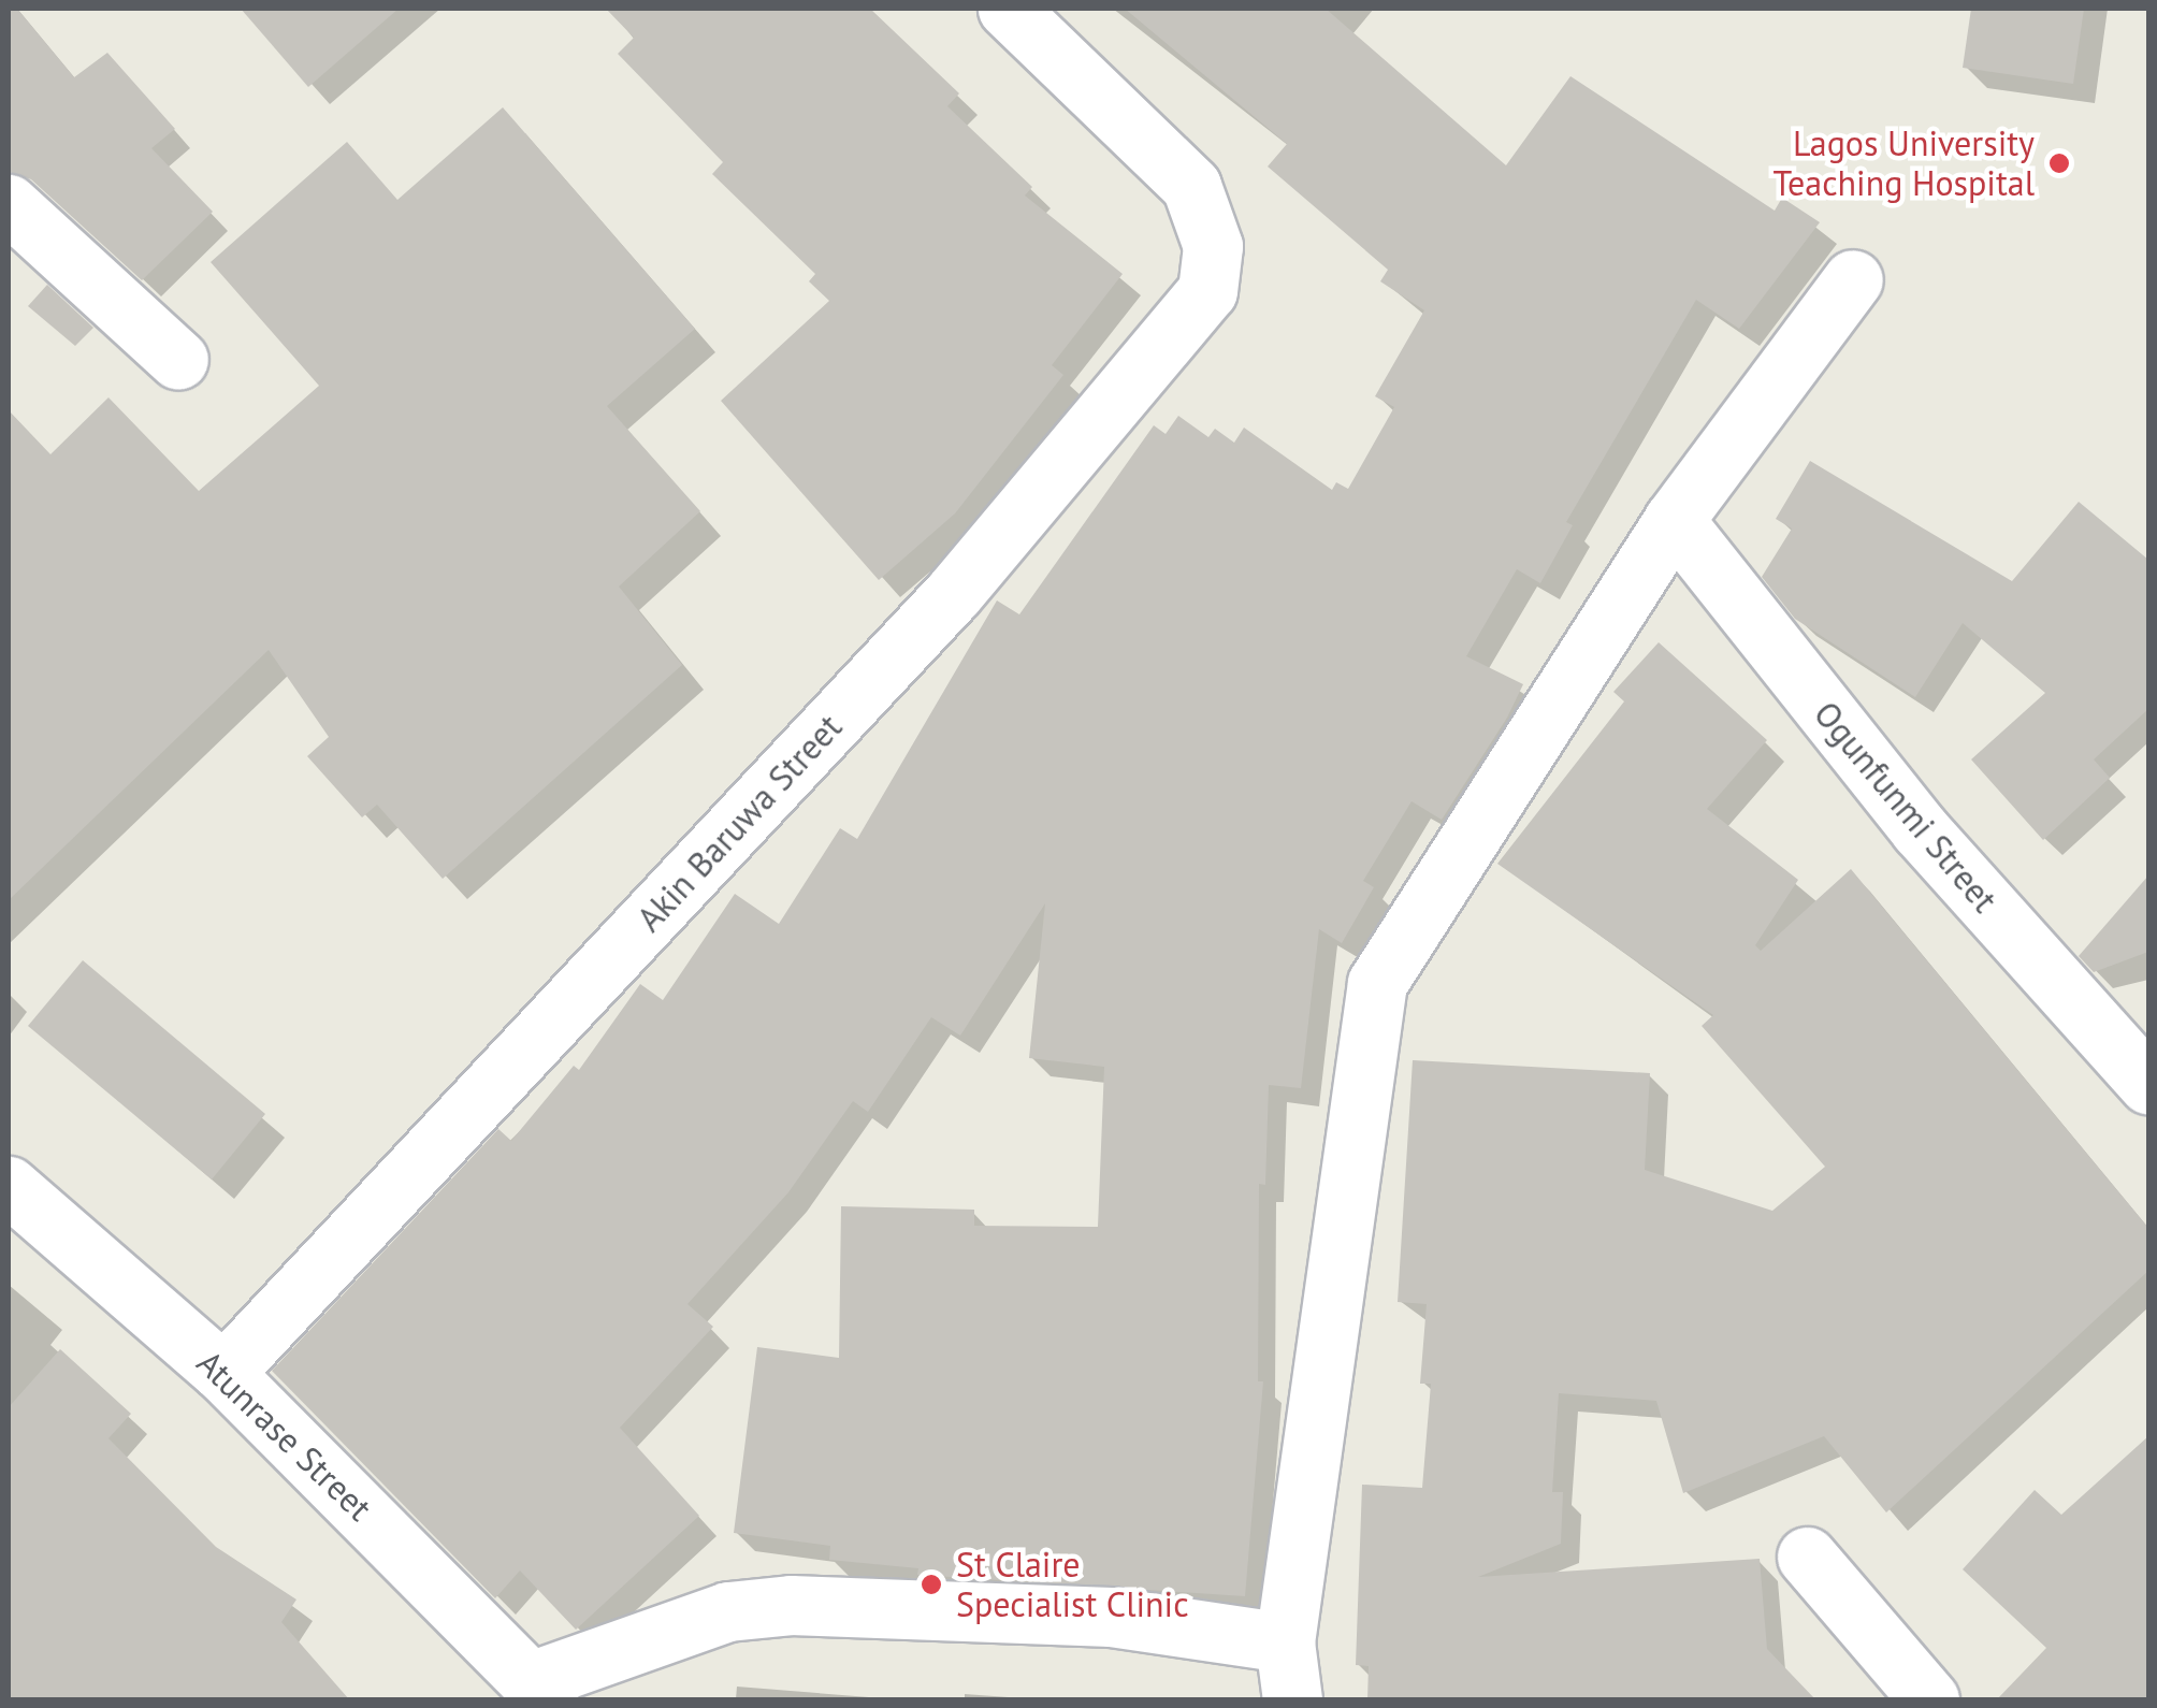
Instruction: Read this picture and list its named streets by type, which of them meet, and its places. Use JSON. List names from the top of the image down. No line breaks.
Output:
{"streets":{"street":["Ogunfunmi Street","Akin Baruwa Street","Atunrase Street"]},"crossings":[["Akin Baruwa Street","Atunrase Street"]],"places":["Lagos University Teaching Hospital","St Claire Specialist Clinic"]}
